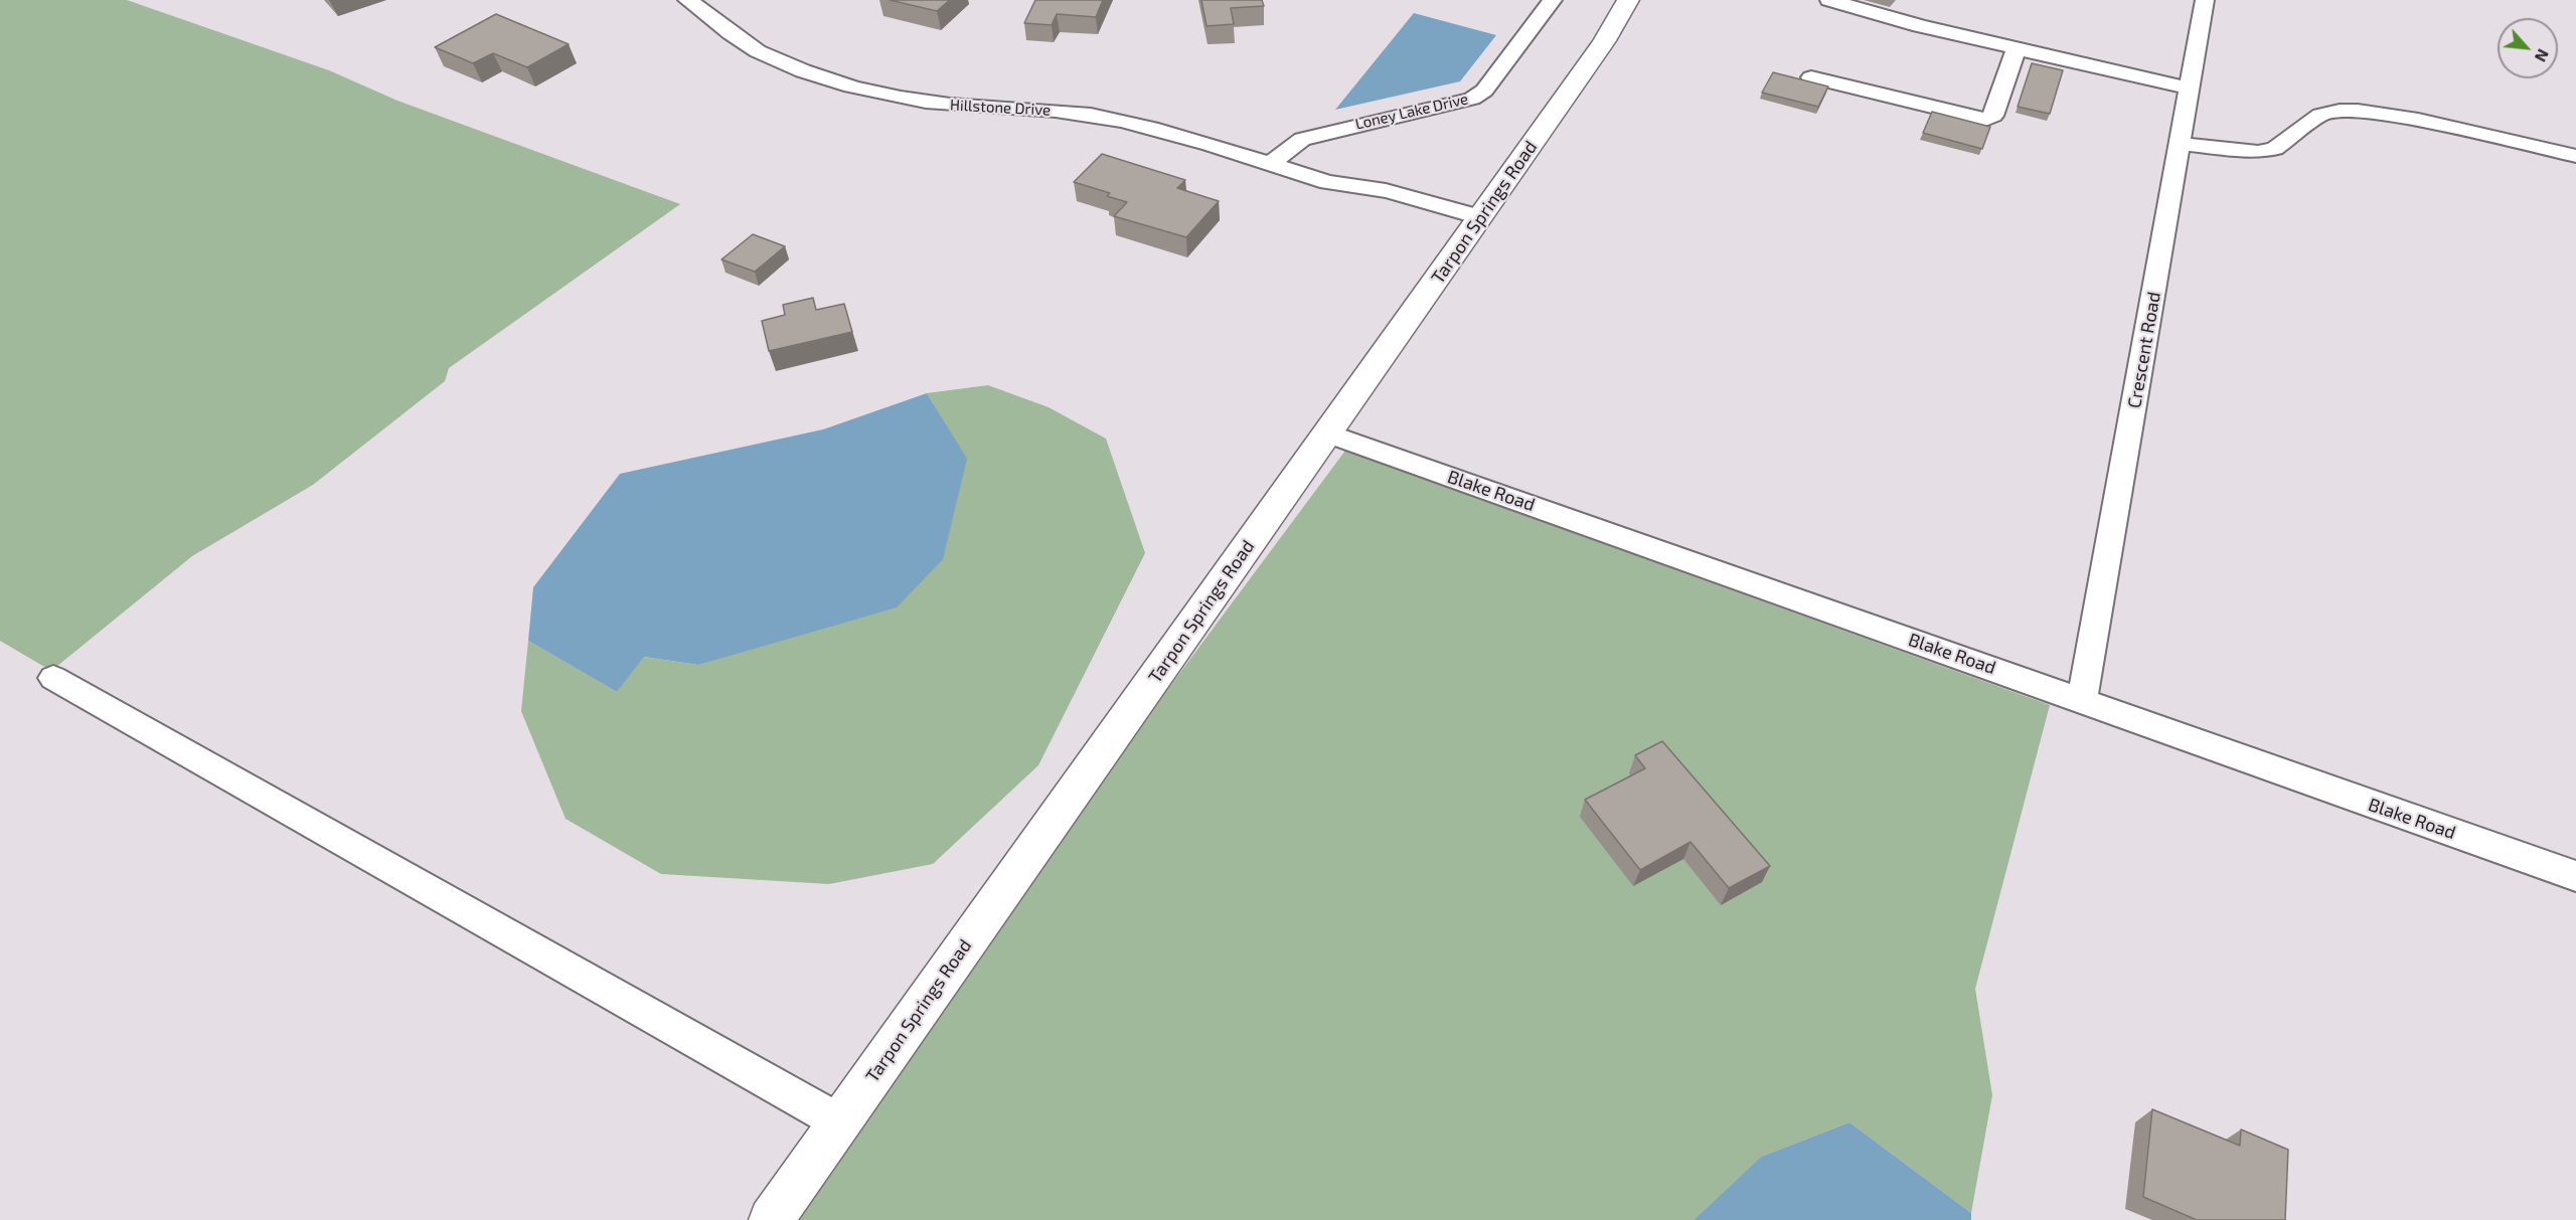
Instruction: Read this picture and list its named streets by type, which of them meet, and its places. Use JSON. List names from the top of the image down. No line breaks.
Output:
{"streets":{"main road":["Tarpon Springs Road"],"street":["Hillstone Drive","Loney Lake Drive","Crescent Road","Blake Road"]},"crossings":[["Hillstone Drive","Loney Lake Drive"],["Hillstone Drive","Tarpon Springs Road"],["Tarpon Springs Road","Blake Road"],["Crescent Road","Blake Road"]],"north":"bottom right"}
